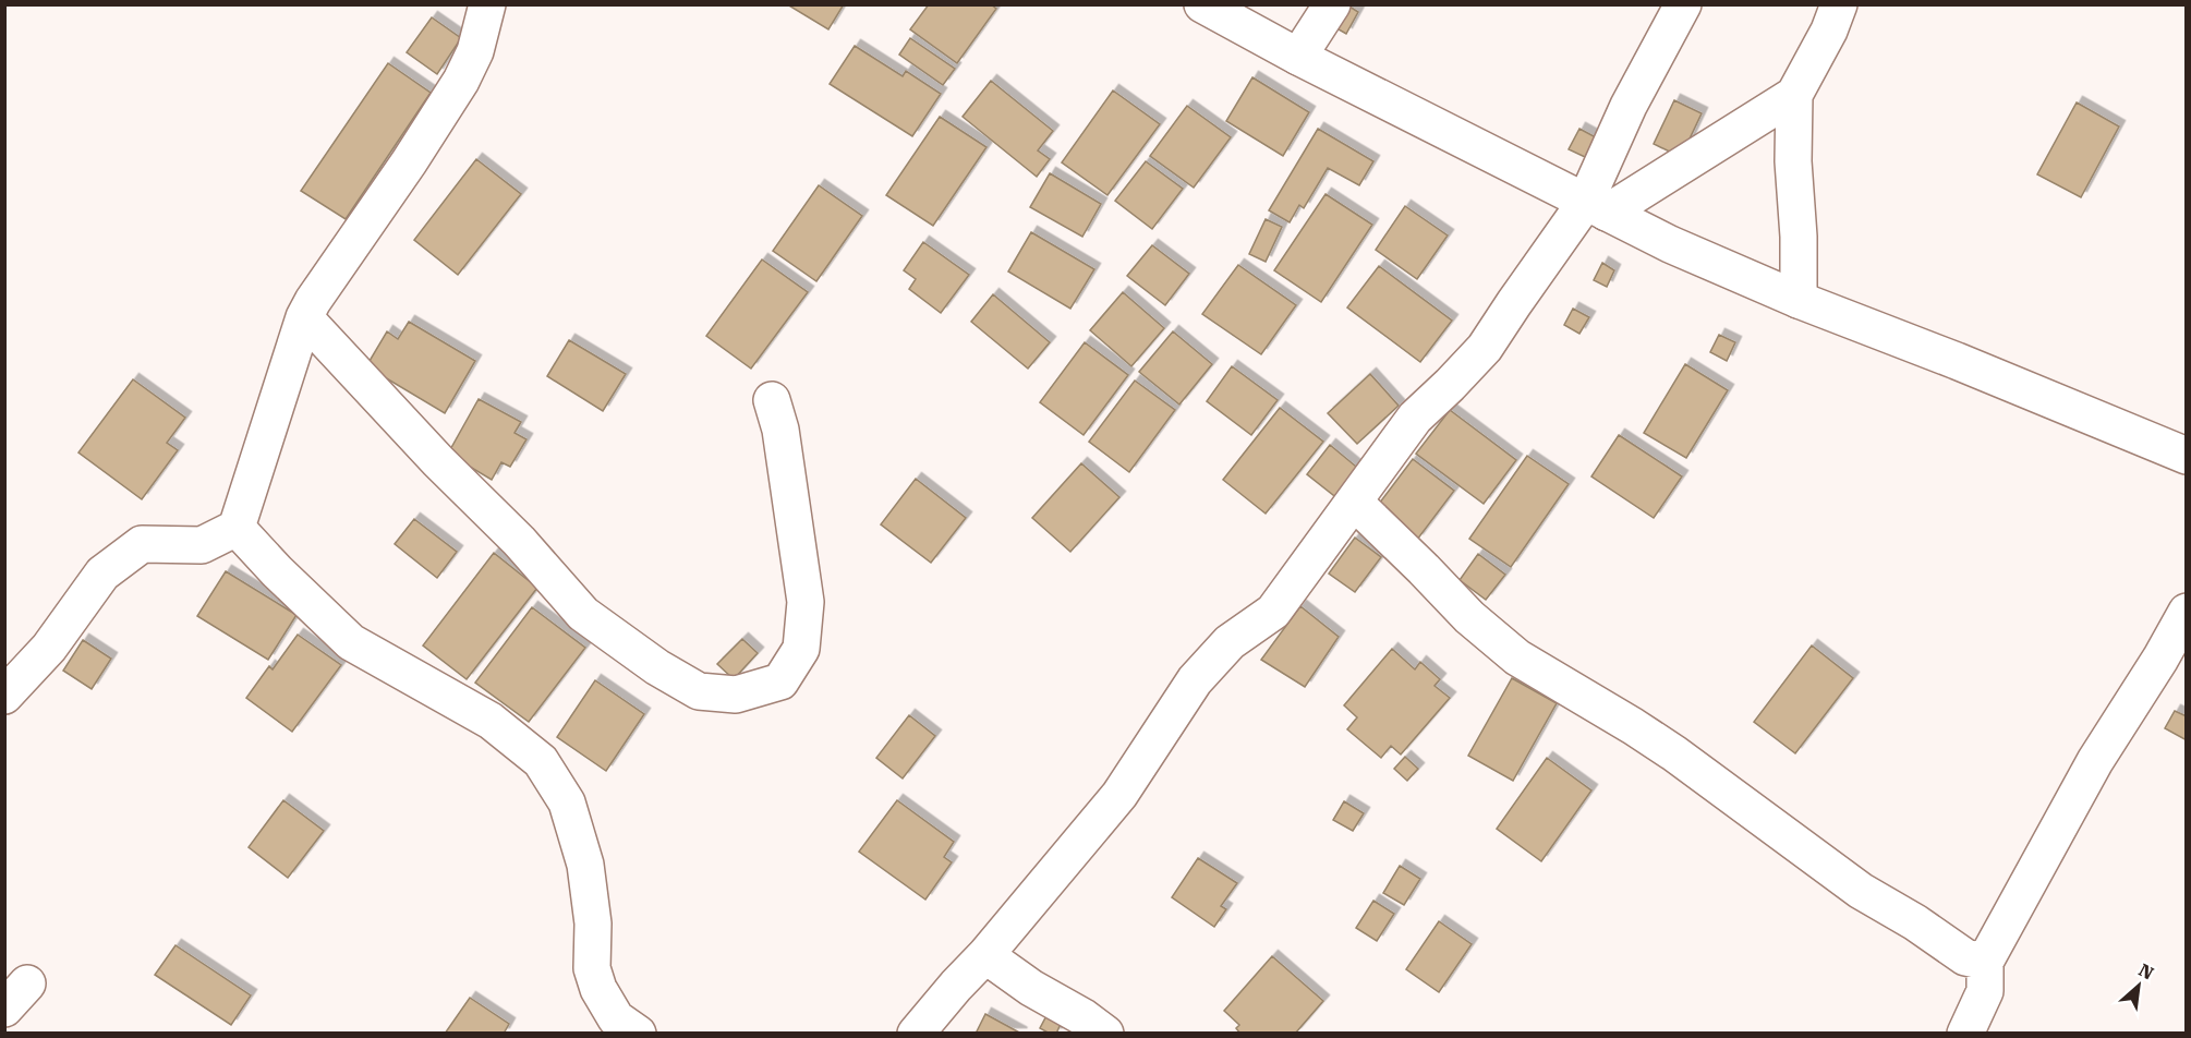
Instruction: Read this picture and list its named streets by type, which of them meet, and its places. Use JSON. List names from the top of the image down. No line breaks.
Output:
{"north":"top right"}
